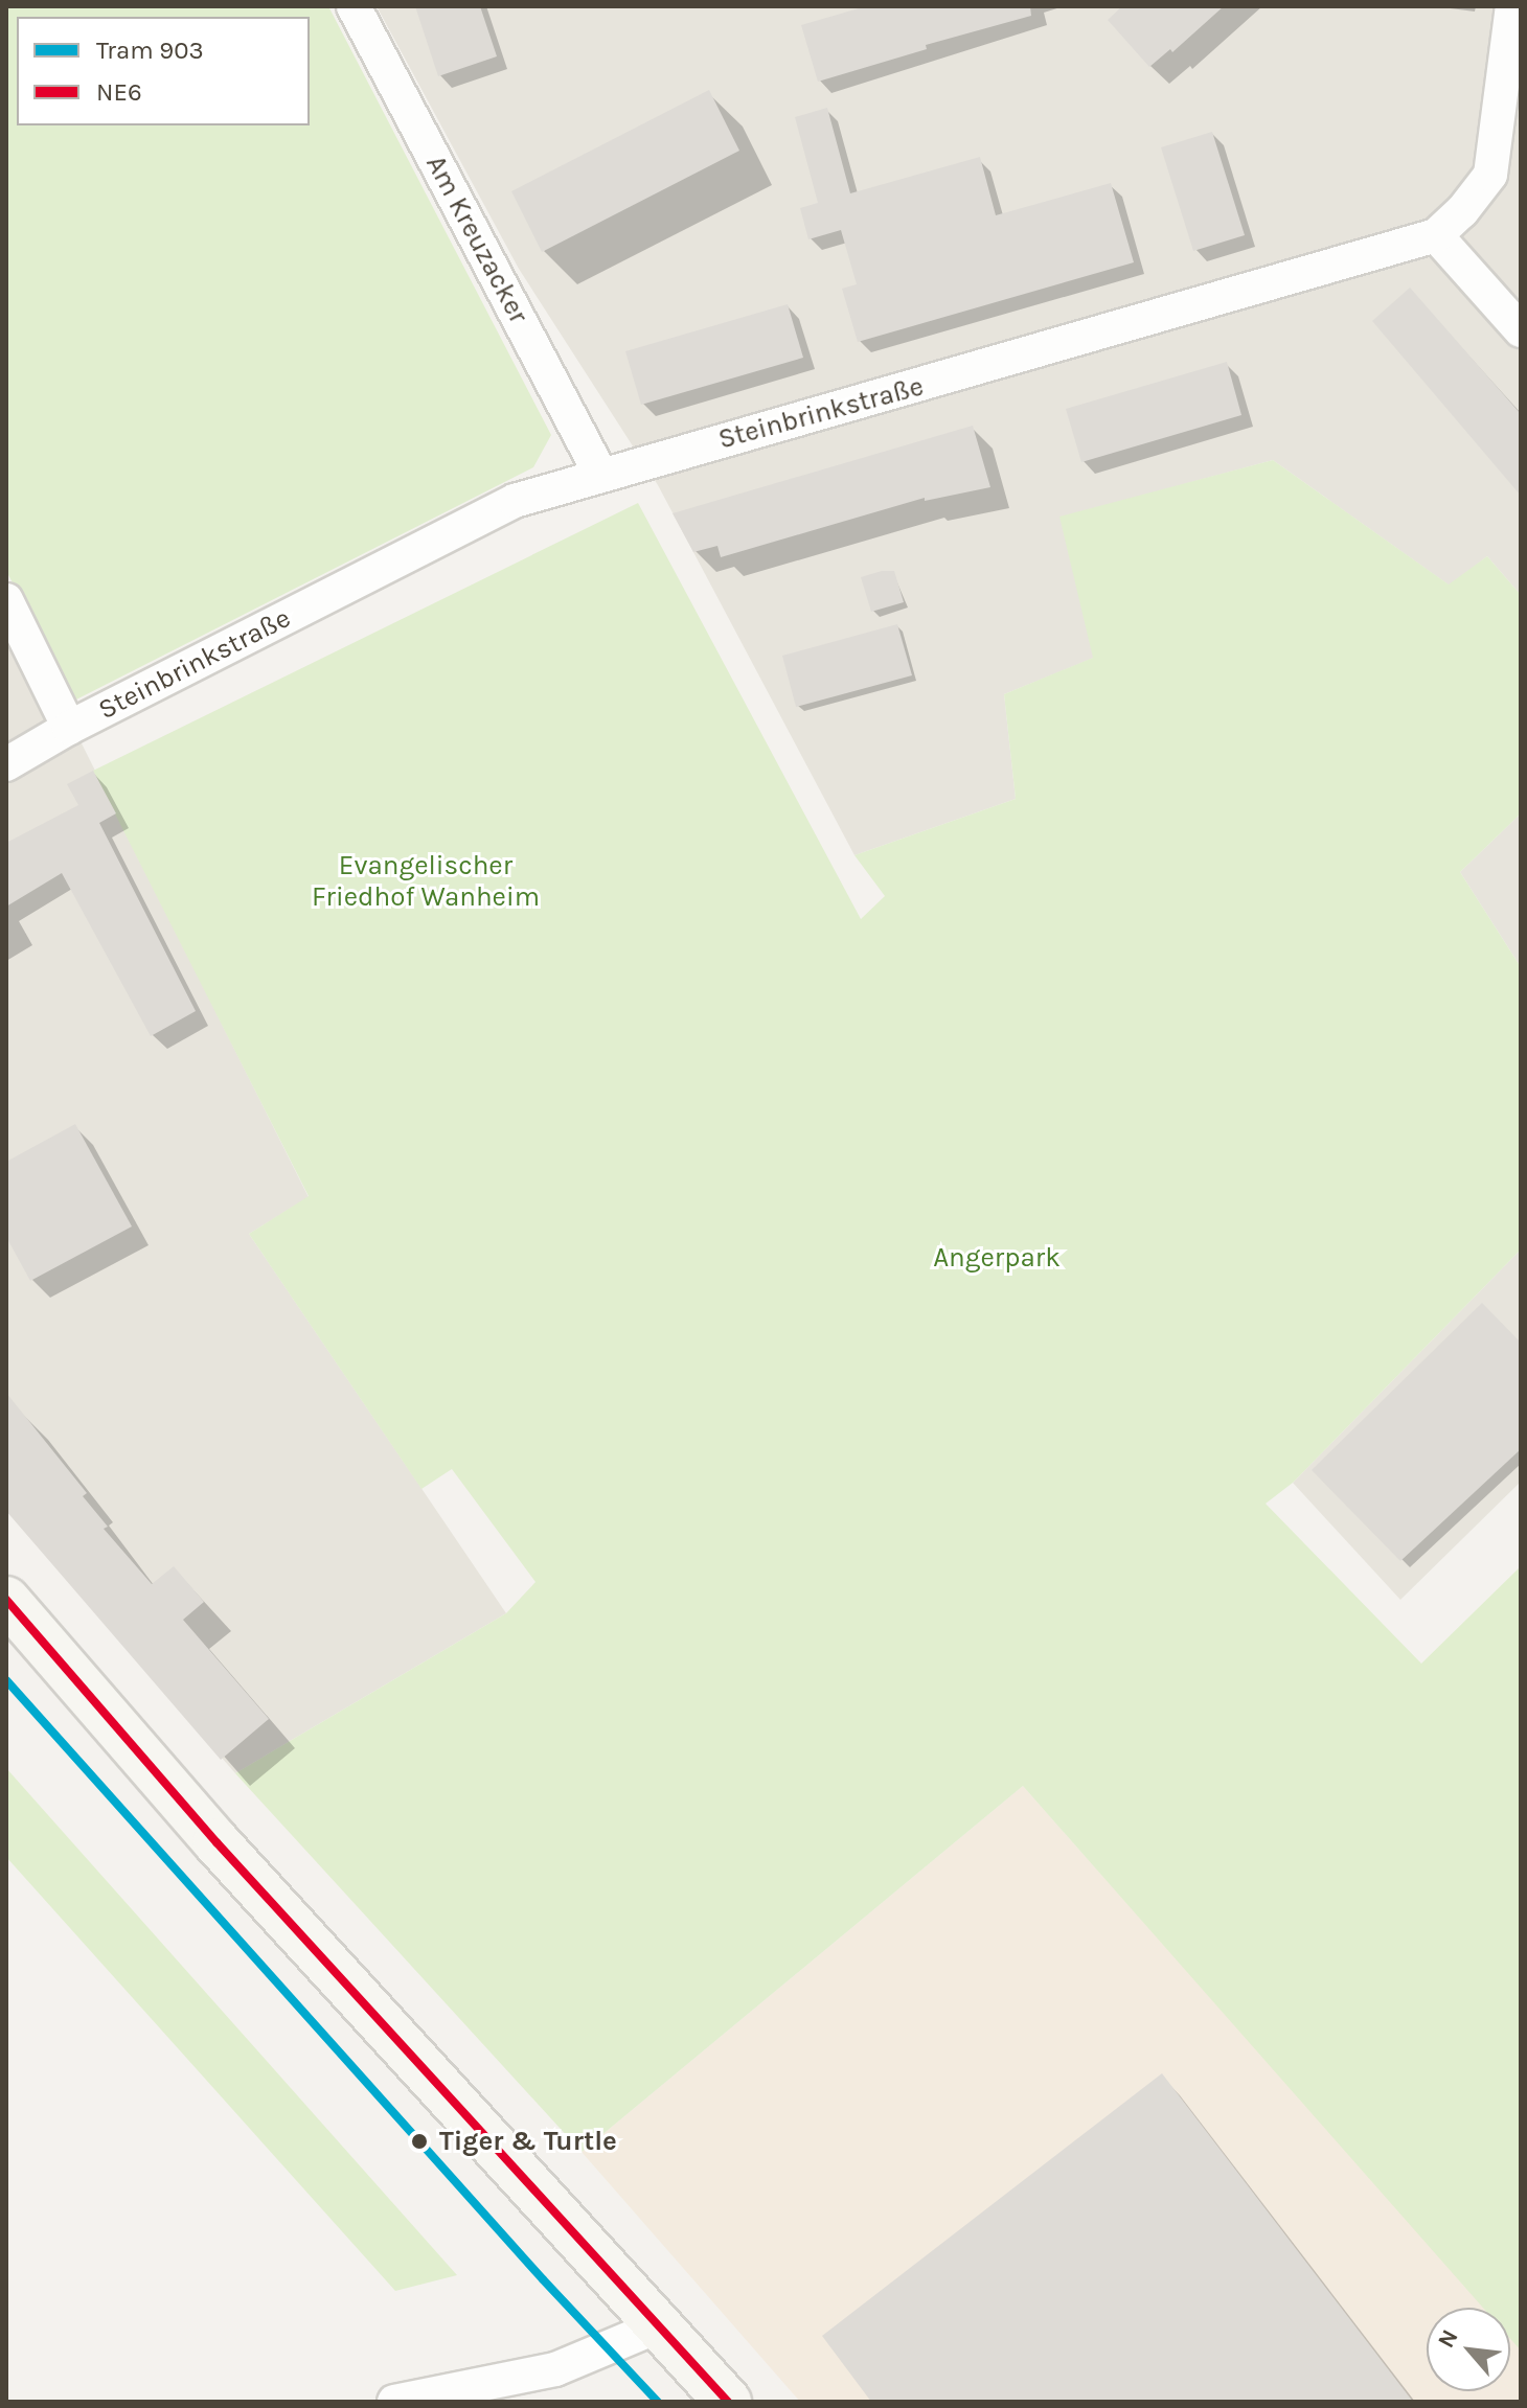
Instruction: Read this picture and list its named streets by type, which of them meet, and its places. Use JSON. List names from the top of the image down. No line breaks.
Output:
{"streets":{"street":["Am Kreuzacker","Steinbrinkstraße"]},"crossings":[["Am Kreuzacker","Steinbrinkstraße"]],"parks":["Evangelischer Friedhof Wanheim","Angerpark"],"places":["Tiger & Turtle"],"lines":["transit line NE6","tram line 903"],"legend":["Tram 903","NE6"],"north":"top left"}
